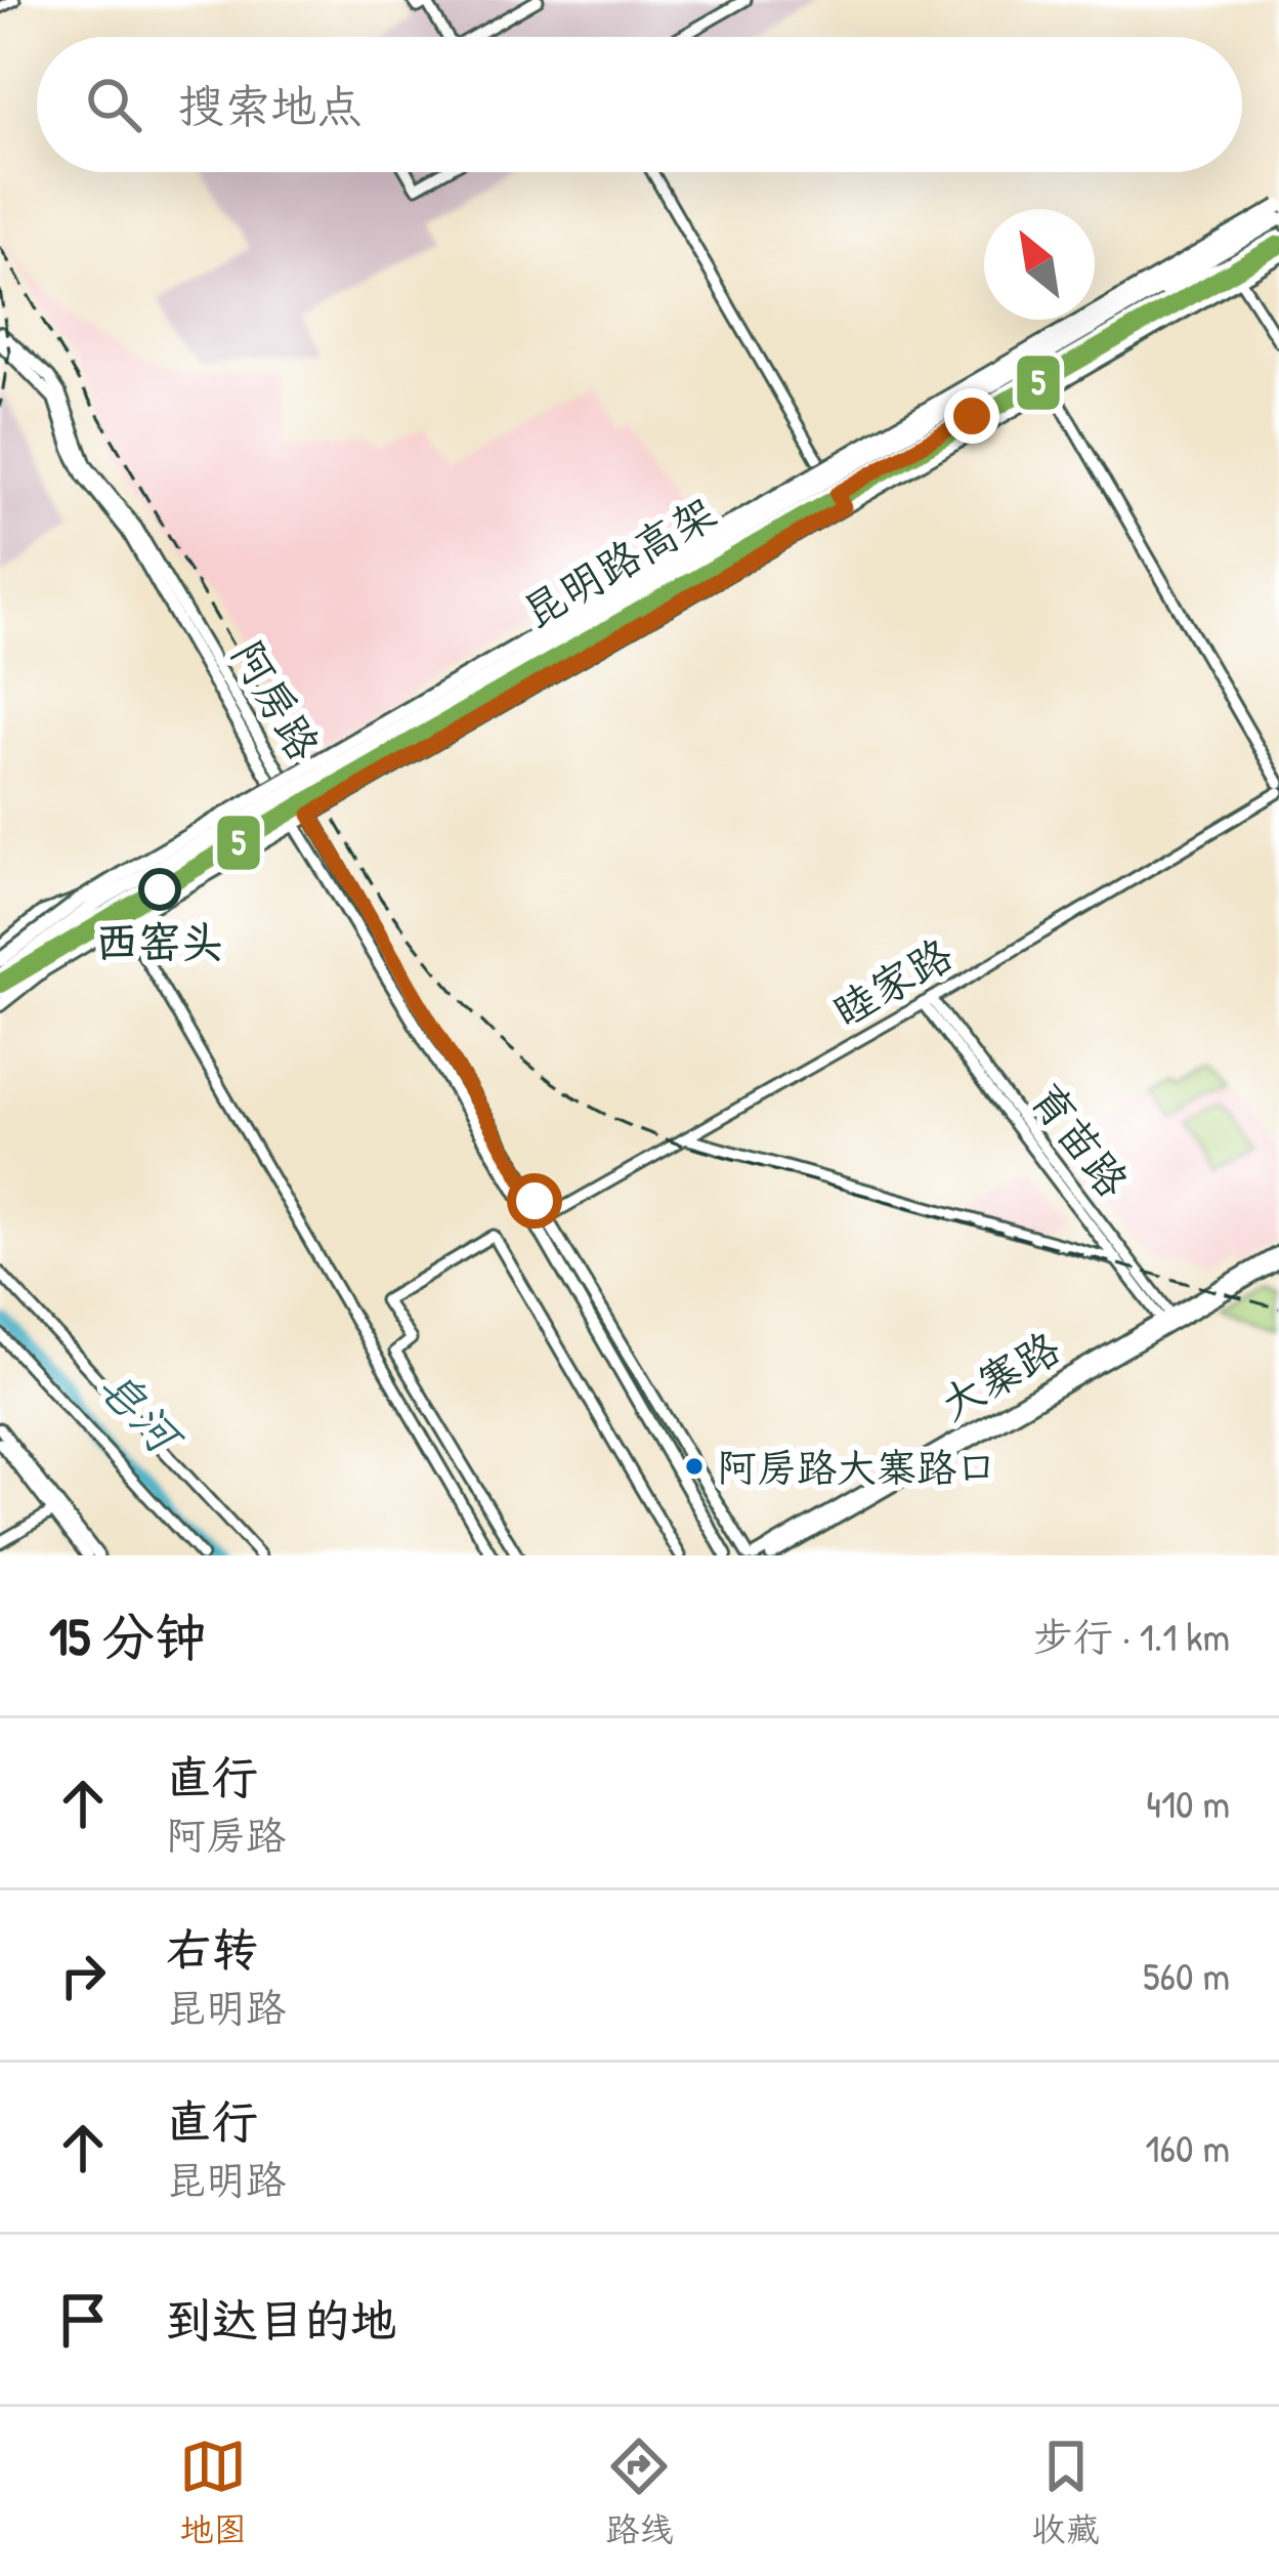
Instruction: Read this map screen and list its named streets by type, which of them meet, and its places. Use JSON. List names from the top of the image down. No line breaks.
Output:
{"streets":{"highway":["昆明路高架"],"main road":["阿房路","大寨路"],"street":["睦家路","育苗路"]},"crossings":[["阿房路","睦家路"],["阿房路","大寨路"],["睦家路","育苗路"],["育苗路","大寨路"]],"water":["皂河"],"places":["西窑头","阿房路大寨路口"],"lines":["transit line 5"],"north":"top left","page":{"search":"搜索地点","heading":["15 分钟","步行 · 1.1 km"],"list":[["直行","阿房路","410 m"],["右转","昆明路","560 m"],["直行","昆明路","160 m"],"到达目的地"],"nav":["地图","路线","收藏"]}}
